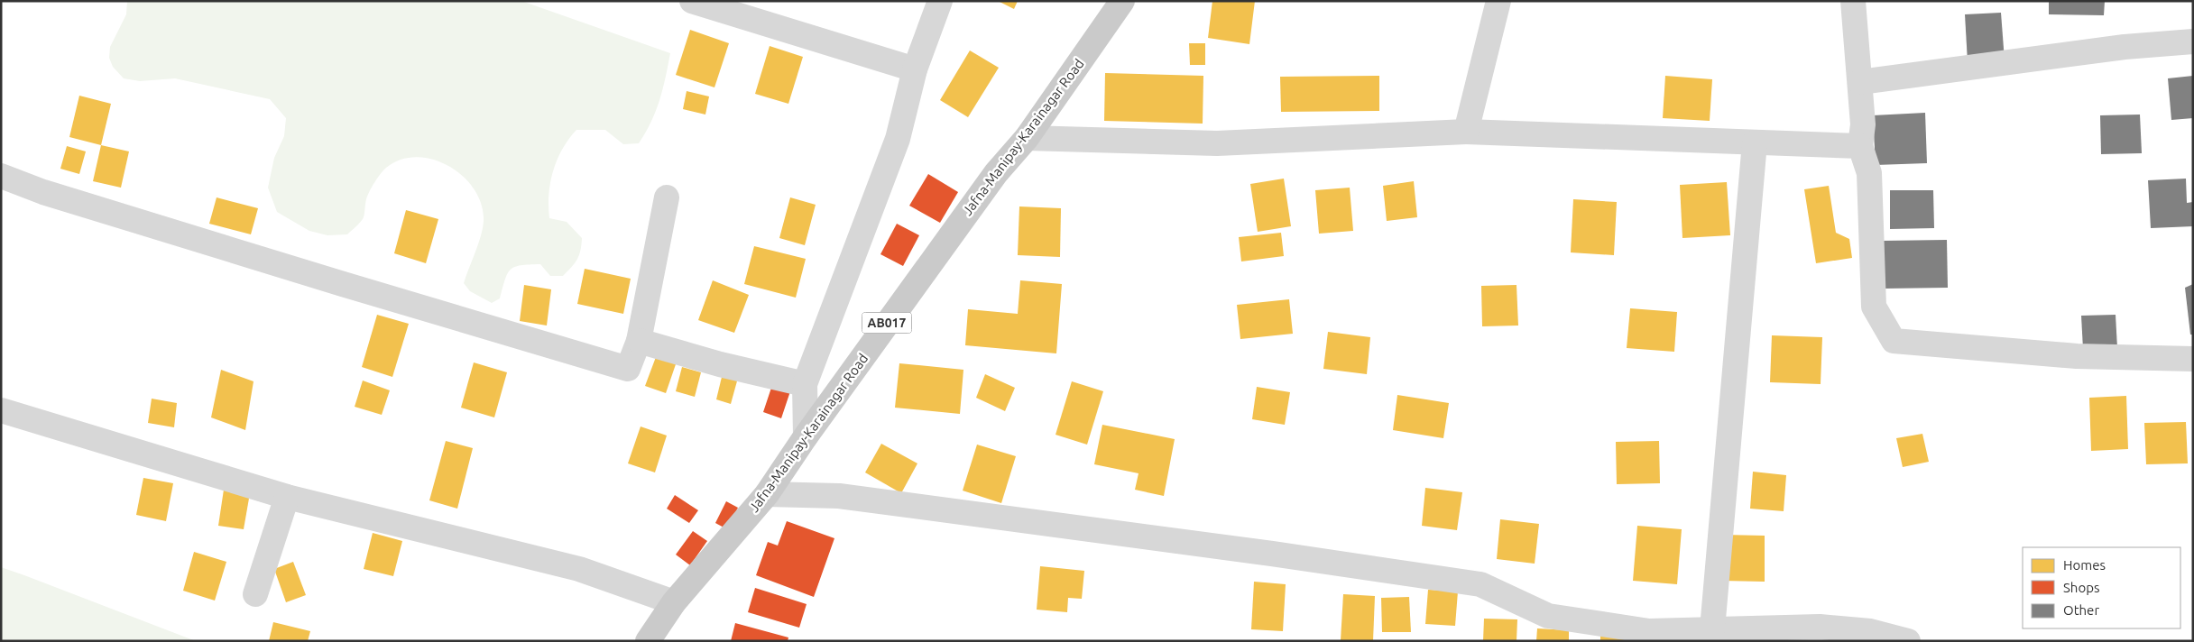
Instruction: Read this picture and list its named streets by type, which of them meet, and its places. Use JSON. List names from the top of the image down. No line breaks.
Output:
{"streets":{"main road":["Jafna-Manipay-Karainagar Road","AB017"]},"legend":["Homes","Shops","Other"]}
